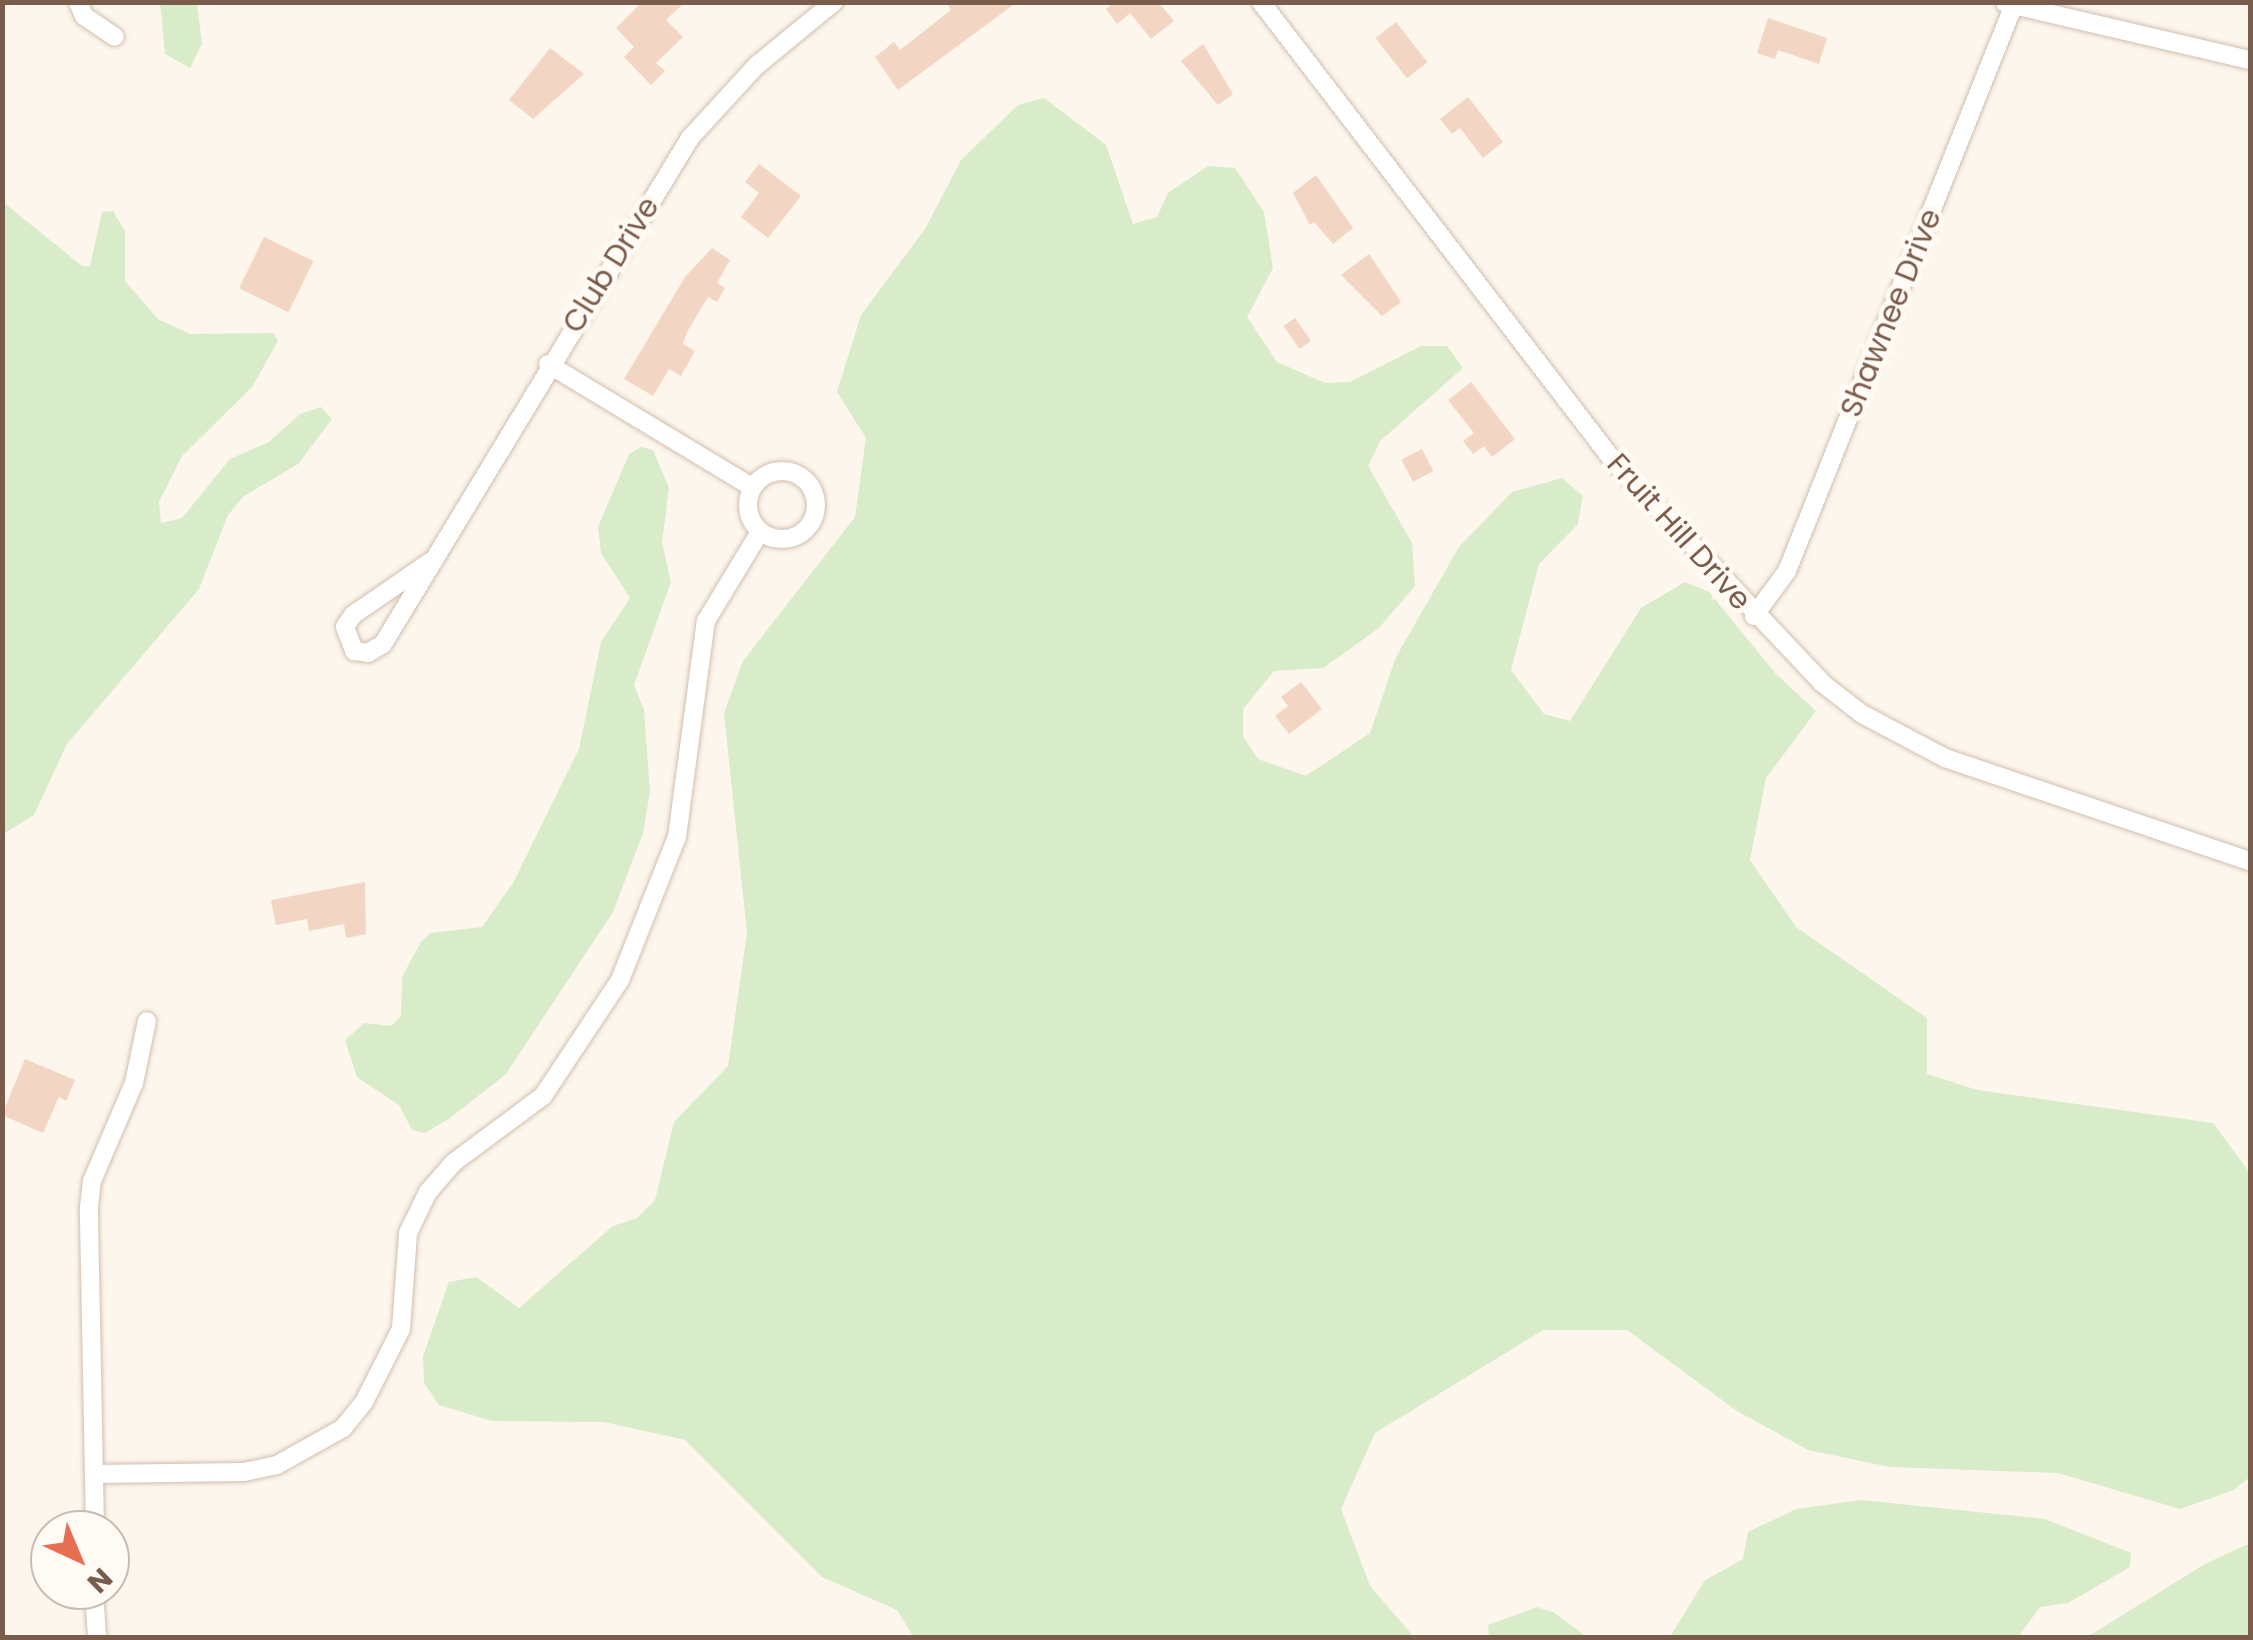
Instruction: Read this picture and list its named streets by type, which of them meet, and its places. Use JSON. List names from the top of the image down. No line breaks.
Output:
{"streets":{"street":["Club Drive","Shawnee Drive","Fruit Hill Drive"]},"crossings":[["Shawnee Drive","Fruit Hill Drive"]],"north":"bottom right"}
